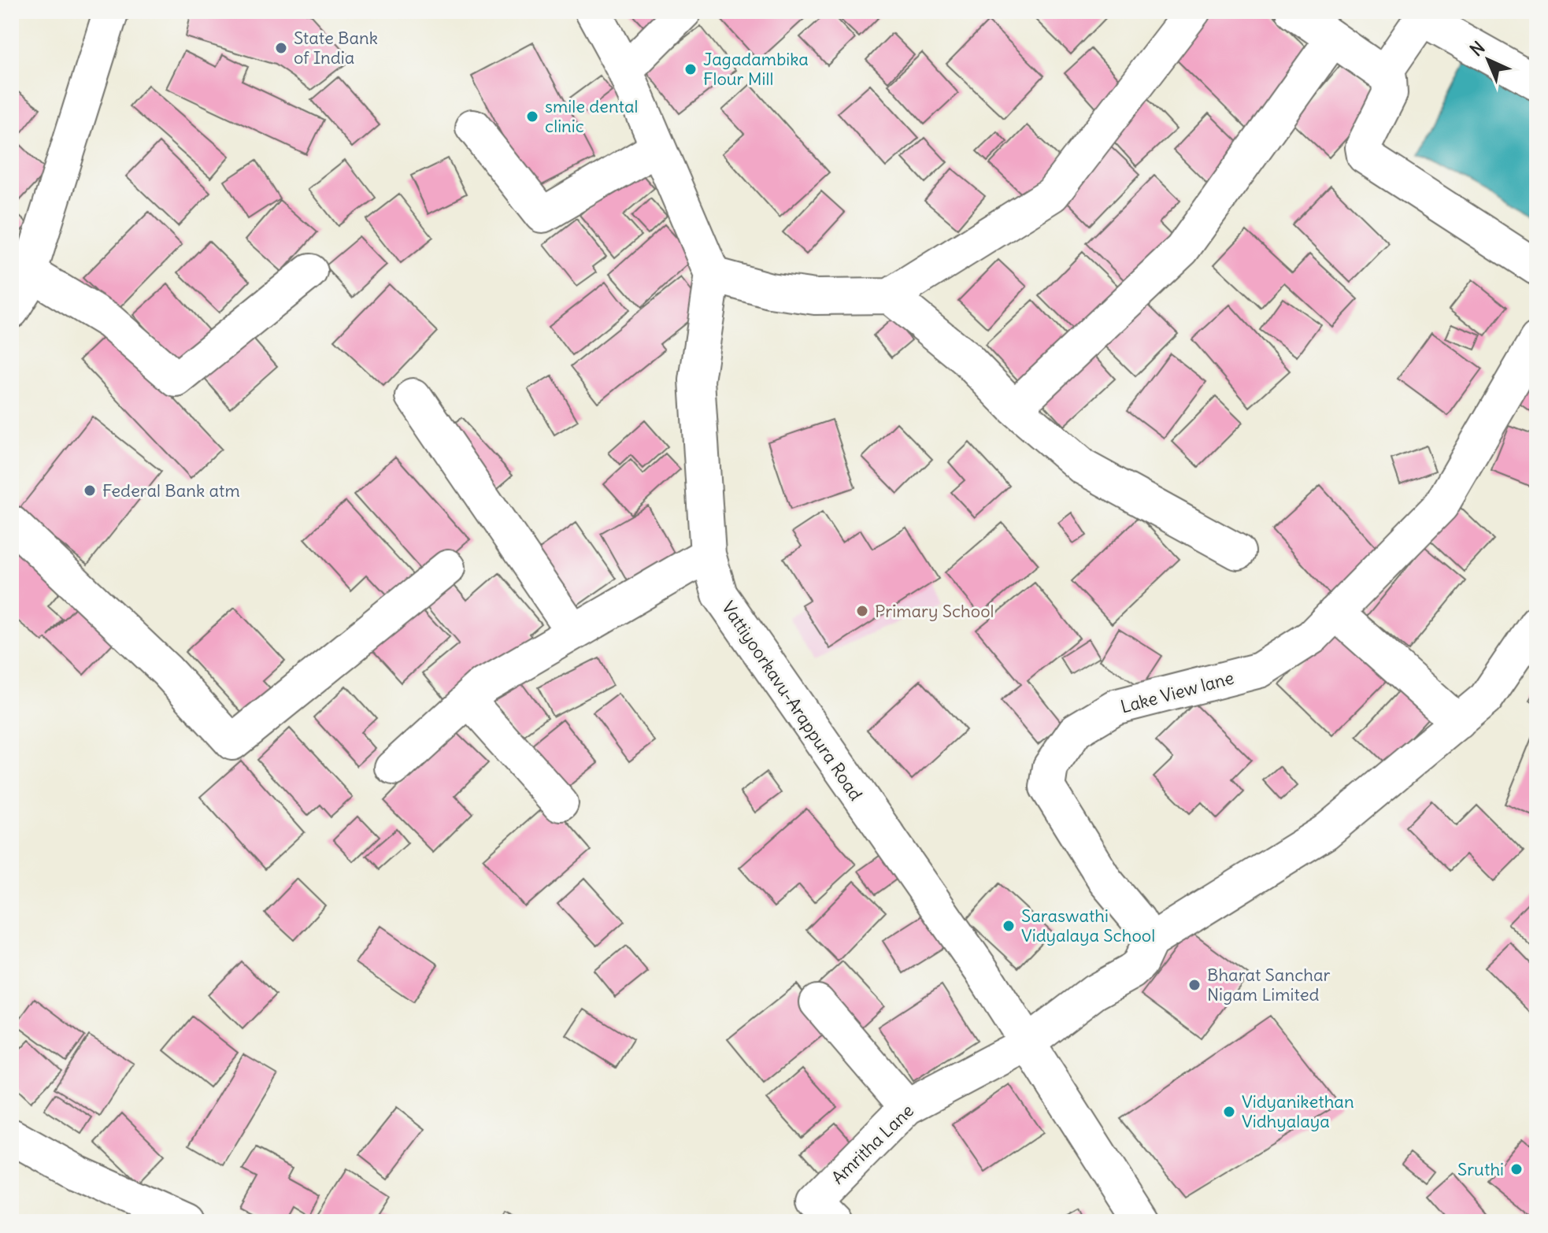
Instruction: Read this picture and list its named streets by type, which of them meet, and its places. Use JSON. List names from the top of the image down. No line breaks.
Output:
{"streets":{"street":["Lake View lane","Vattiyoorkavu-Arappura Road","Amritha Lane"]},"crossings":[["Vattiyoorkavu-Arappura Road","Amritha Lane"]],"places":["State Bank of India","Jagadambika Flour Mill","smile dental clinic","Federal Bank atm","Primary School","Saraswathi Vidyalaya School","Bharat Sanchar Nigam Limited","Vidyanikethan Vidhyalaya","Sruthi"],"north":"top left"}
